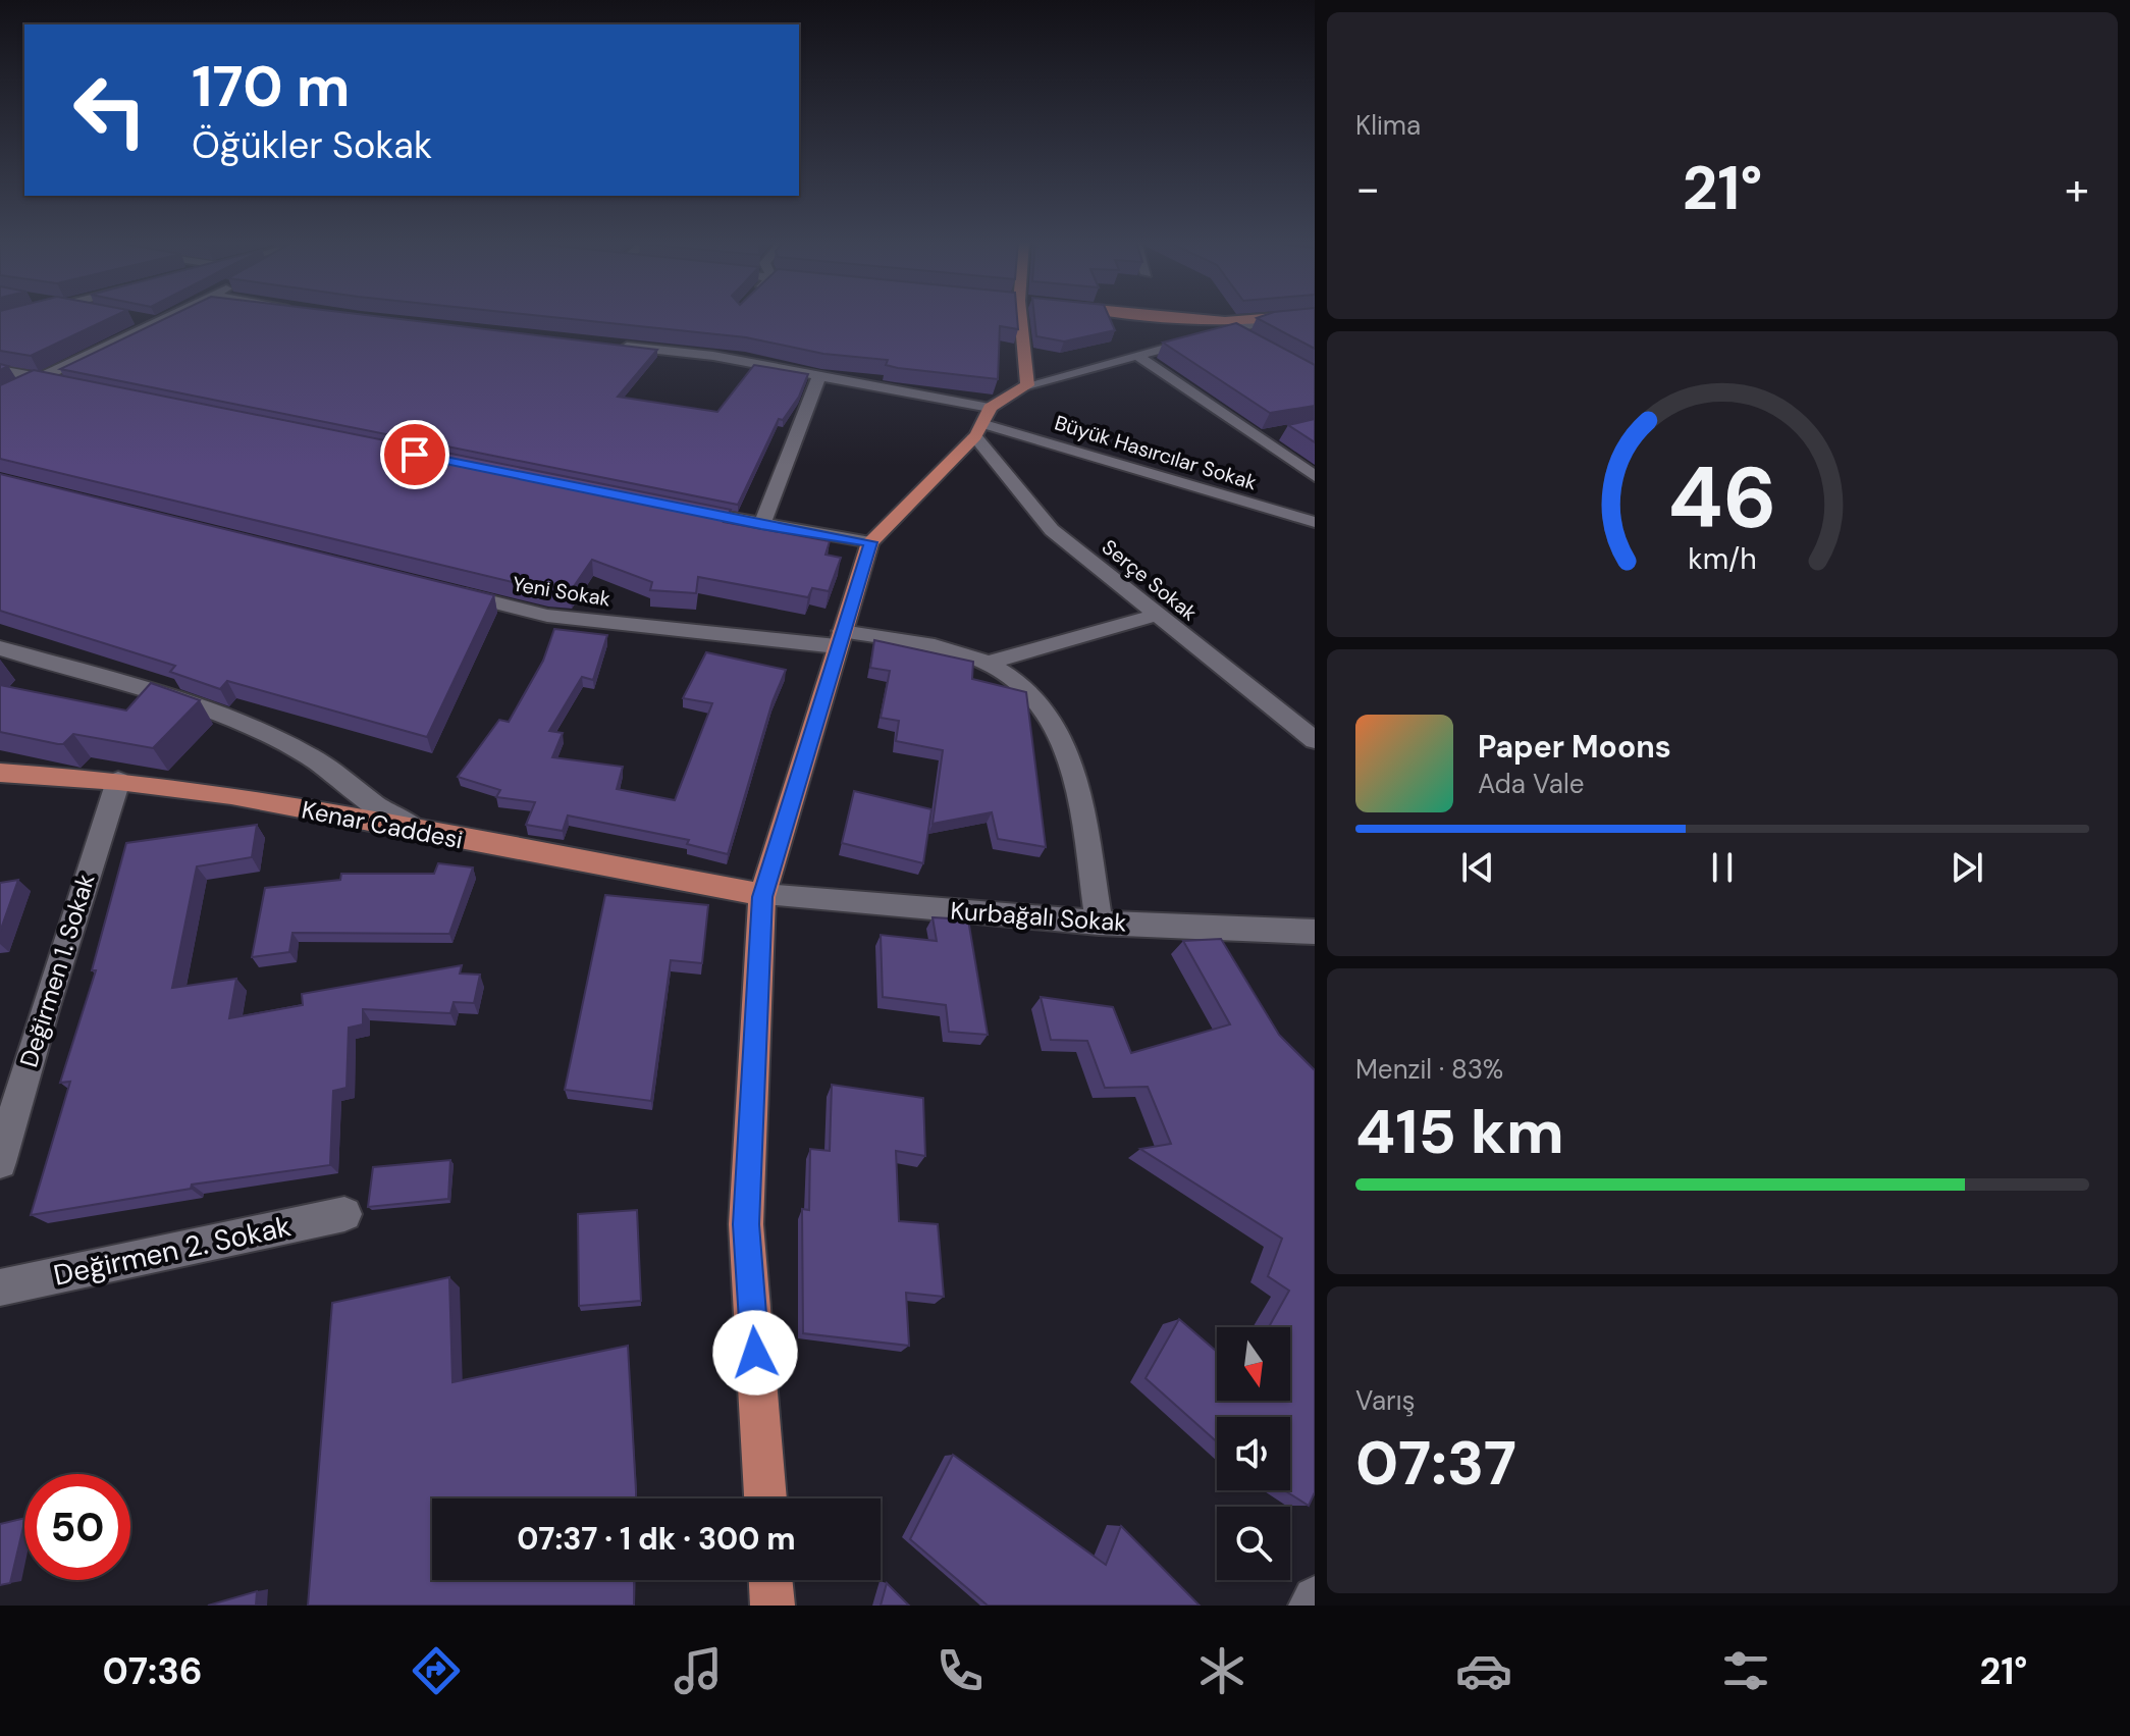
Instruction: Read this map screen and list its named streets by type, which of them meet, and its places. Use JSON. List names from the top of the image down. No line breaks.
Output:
{"streets":{"main road":["Kenar Caddesi"],"street":["Büyük Hasırcılar Sokak","Serçe Sokak","Yeni Sokak","Kurbağalı Sokak","Değirmen 1. Sokak","Değirmen 2. Sokak"]},"crossings":[["Büyük Hasırcılar Sokak","Serçe Sokak"],["Kenar Caddesi","Kurbağalı Sokak"],["Kenar Caddesi","Değirmen 1. Sokak"]],"north":"bottom","page":{"tile":["Klima",["Menzil · 83%","415 km"],["Varış","07:37"]],"turn":["170 m","Öğükler Sokak"],"heat":["−","21°","+"],"song":["Paper Moons","Ada Vale"],"limit":"50","trip":"07:37 · 1 dk · 300 m","tabs":["07:36","21°"],"gauge":["46","km/h"]}}
